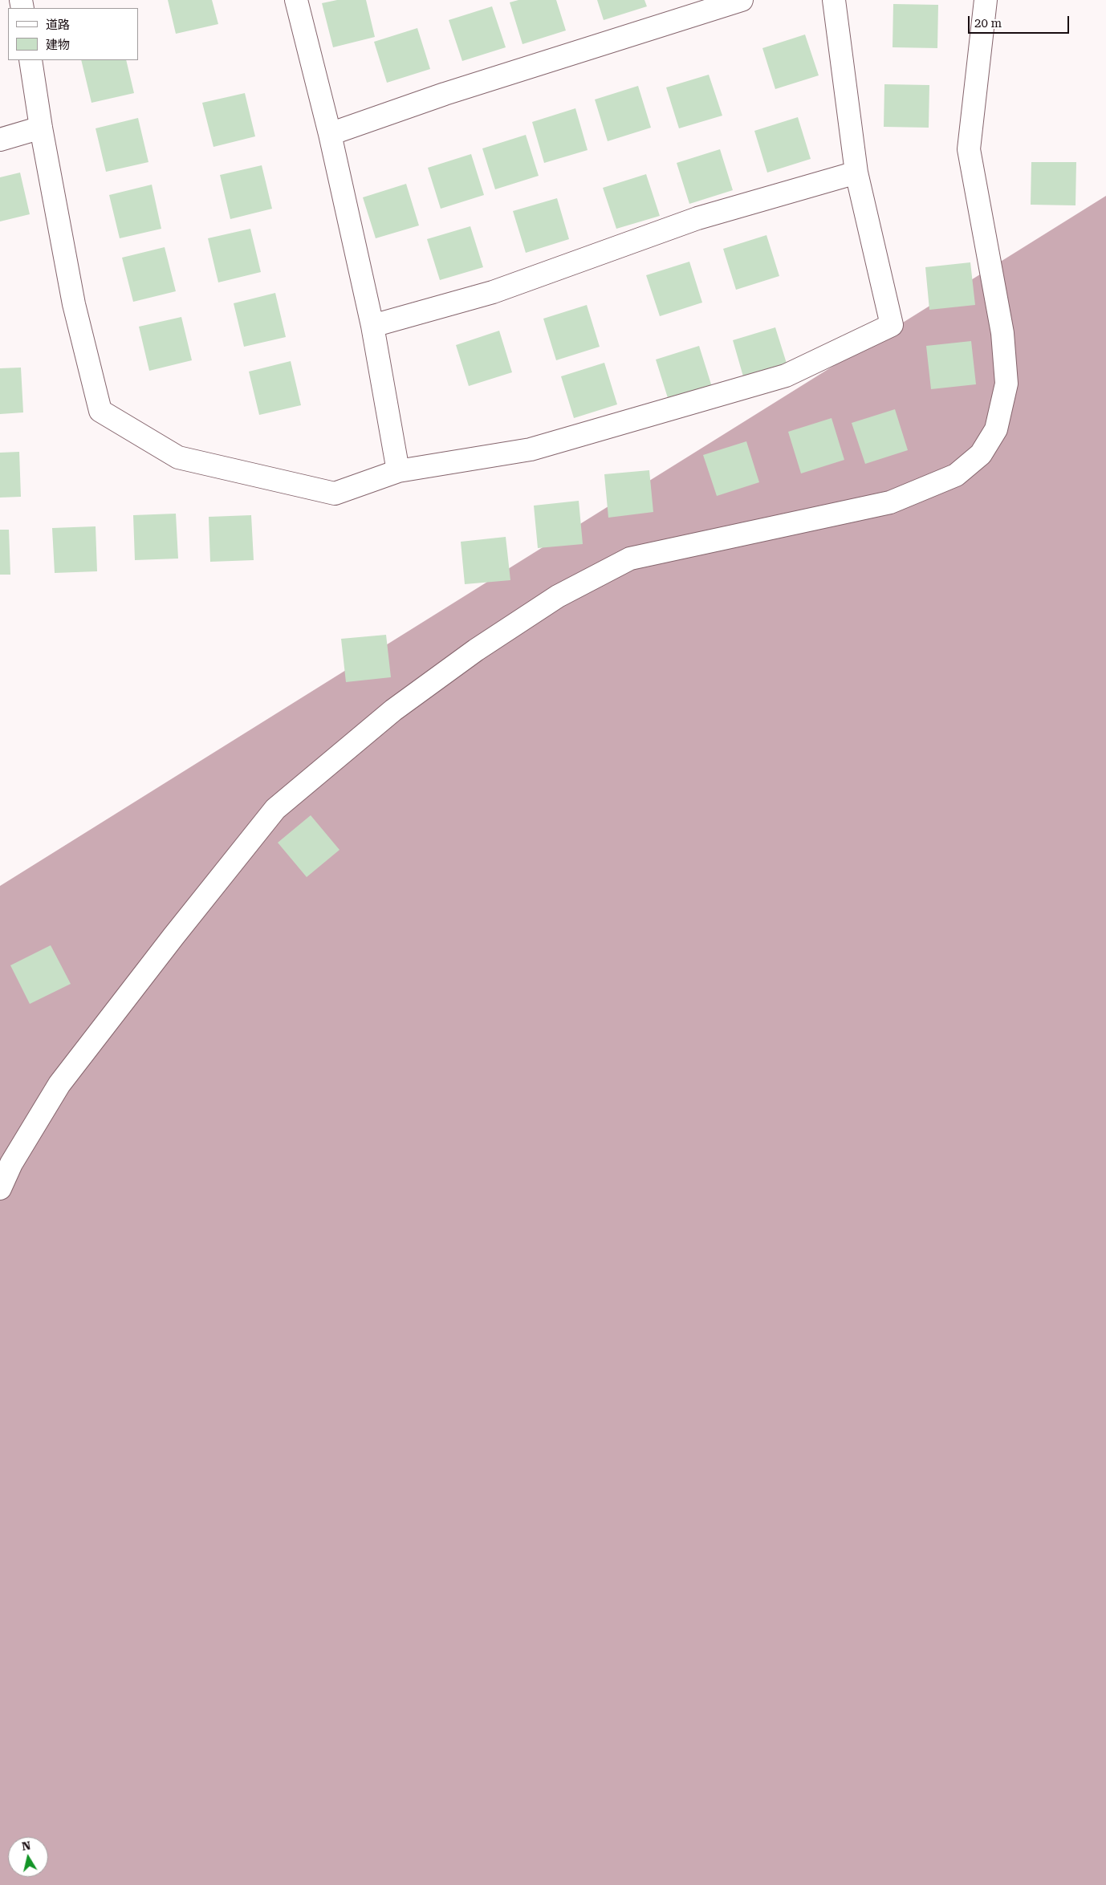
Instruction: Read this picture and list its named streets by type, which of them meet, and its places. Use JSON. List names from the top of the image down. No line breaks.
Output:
{"legend":["道路","建物"],"scale_bar":"20 m","north":"top"}
